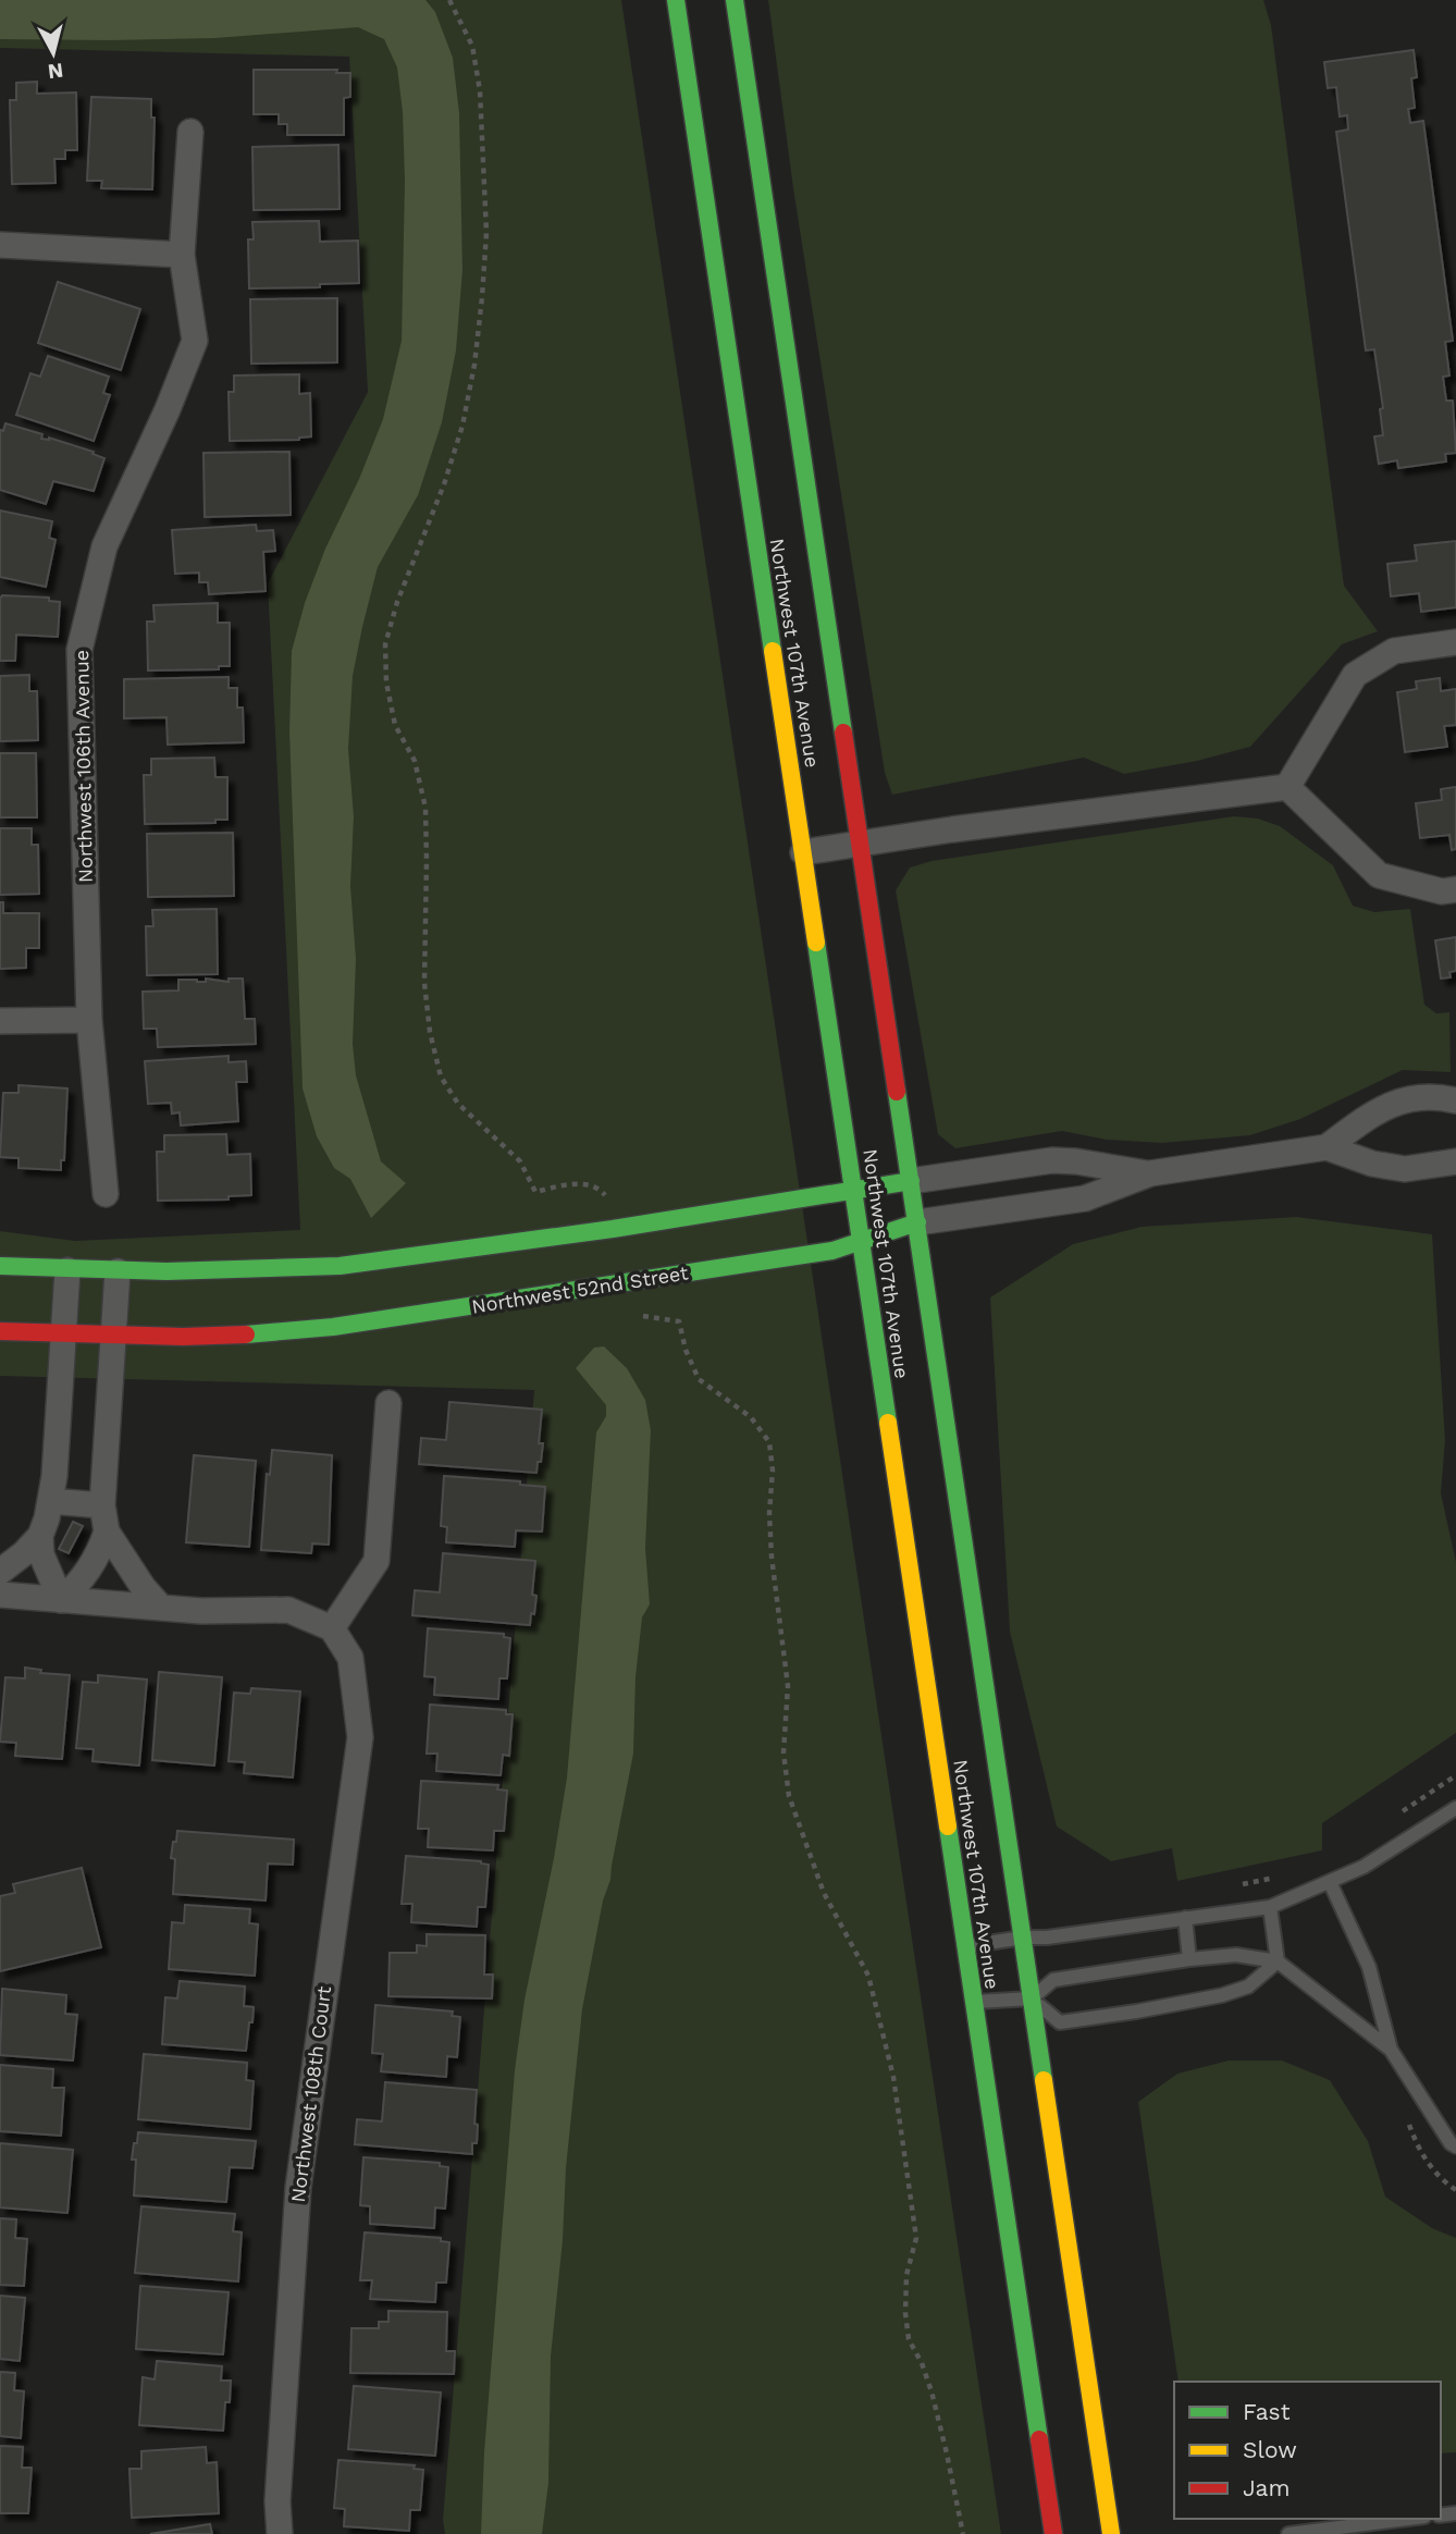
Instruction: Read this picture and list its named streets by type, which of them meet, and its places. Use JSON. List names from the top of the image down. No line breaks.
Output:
{"streets":{"main road":["Northwest 107th Avenue","Northwest 52nd Street"],"street":["Northwest 106th Avenue","Northwest 108th Court"]},"crossings":[["Northwest 107th Avenue","Northwest 52nd Street"]],"legend":["Fast","Slow","Jam"],"north":"bottom"}
